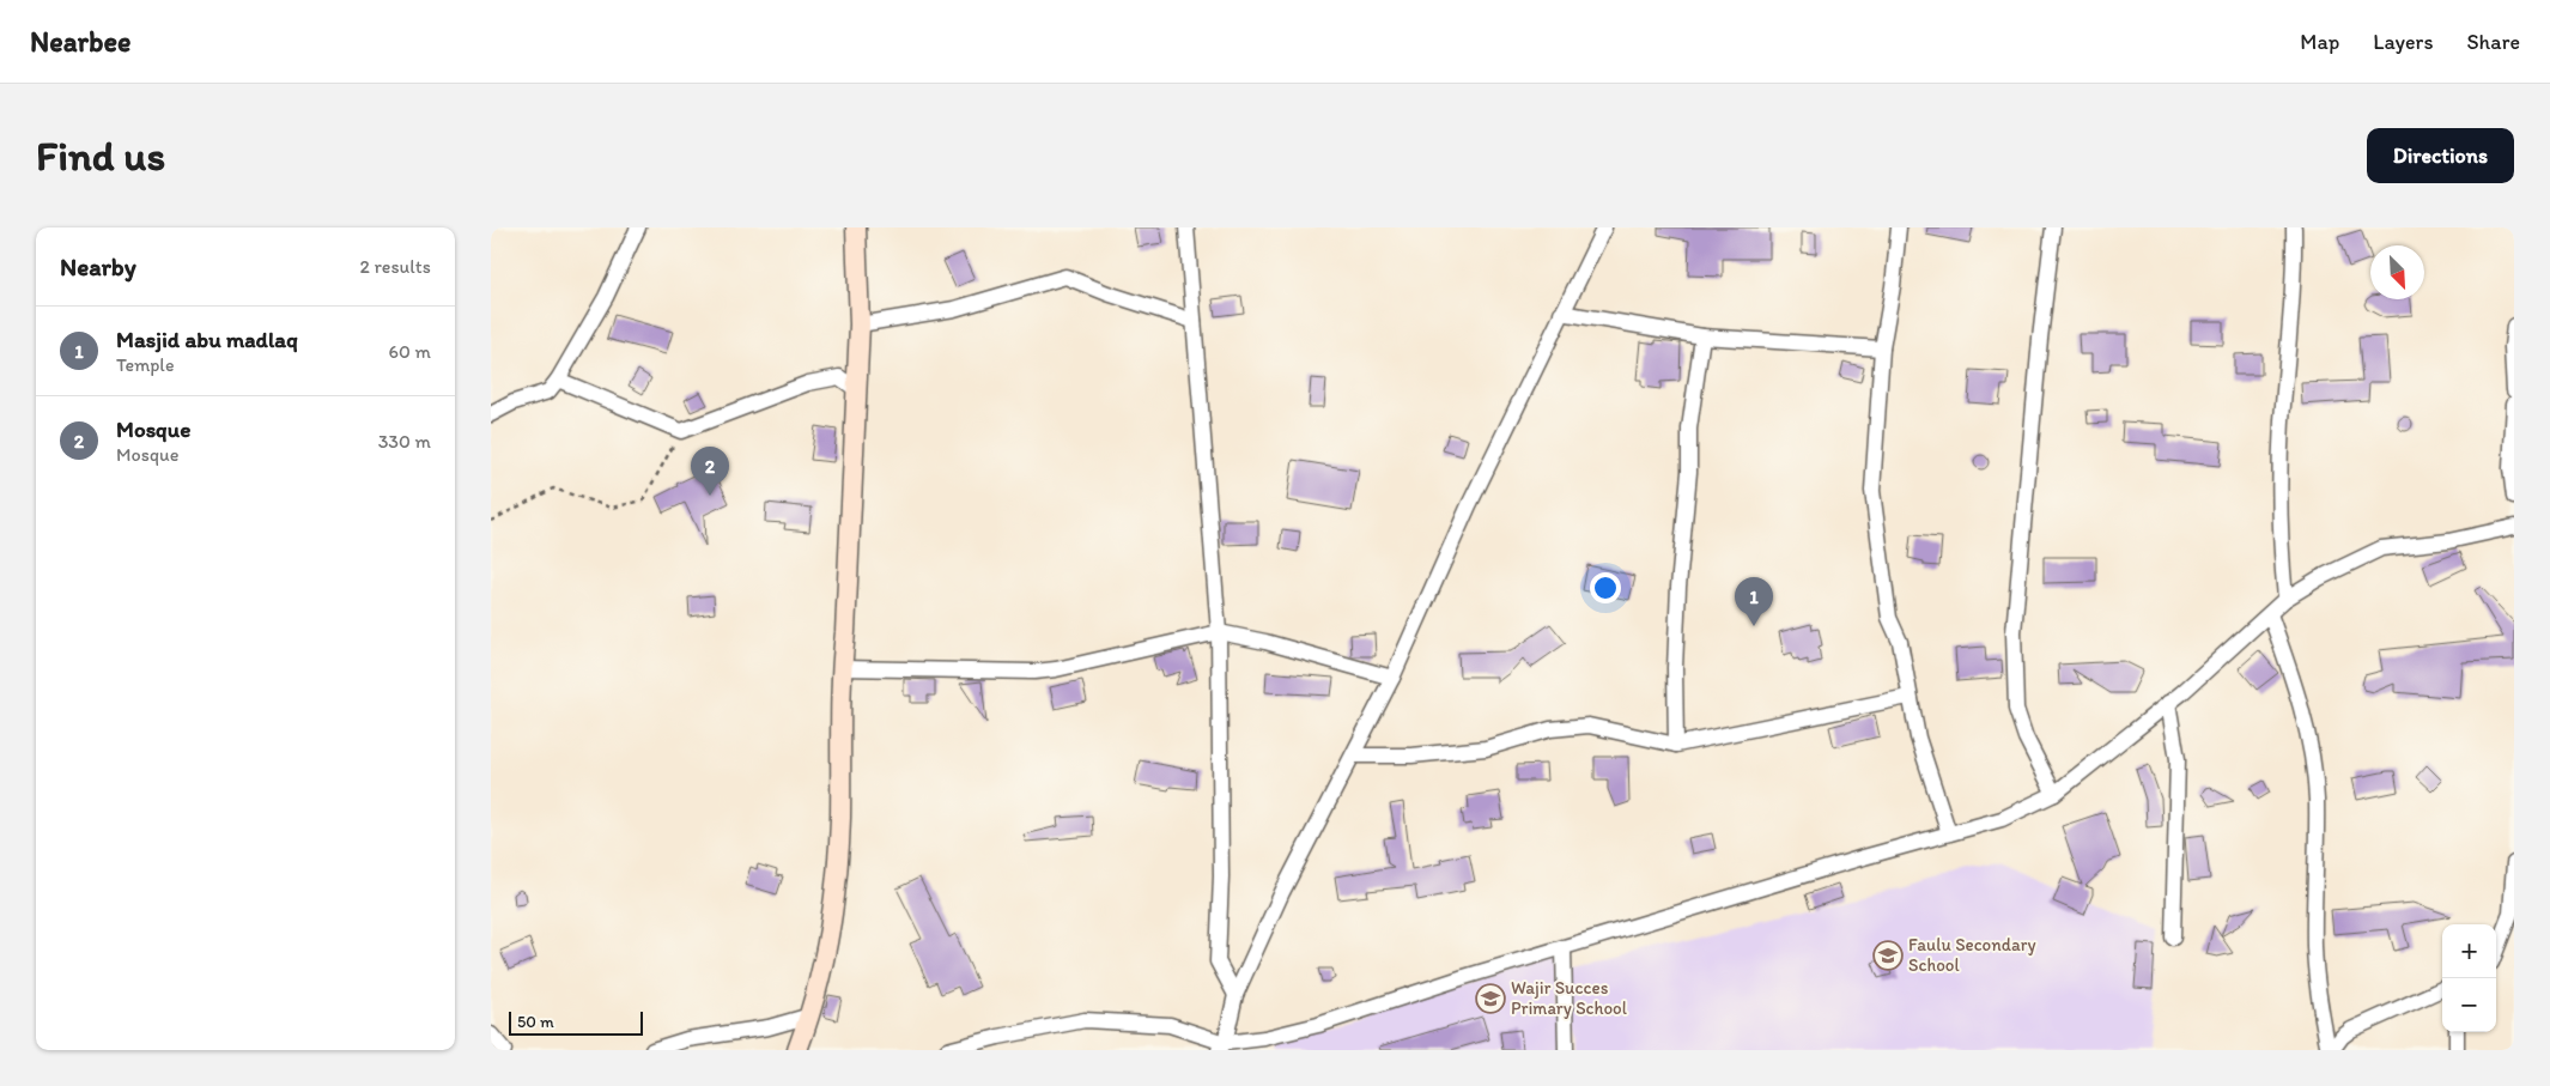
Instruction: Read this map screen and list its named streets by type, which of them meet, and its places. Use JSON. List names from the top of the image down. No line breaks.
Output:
{"places":{"school or university":["Faulu Secondary School","Wajir Succes Primary School"]},"scale_bar":"50 m","north":"bottom right","page":{"header":"Nearbee","nav":["Map","Layers","Share"],"buttons":"Directions","title":"Find us","heading":["Nearby","2 results"],"list":[{"mark":"1","name":"Masjid abu madlaq","note":"Temple","value":"60 m"},{"mark":"2","name":"Mosque","note":"Mosque","value":"330 m"}],"pins":["2","1"],"map_buttons":["+","−"],"scale":"50 m"}}
